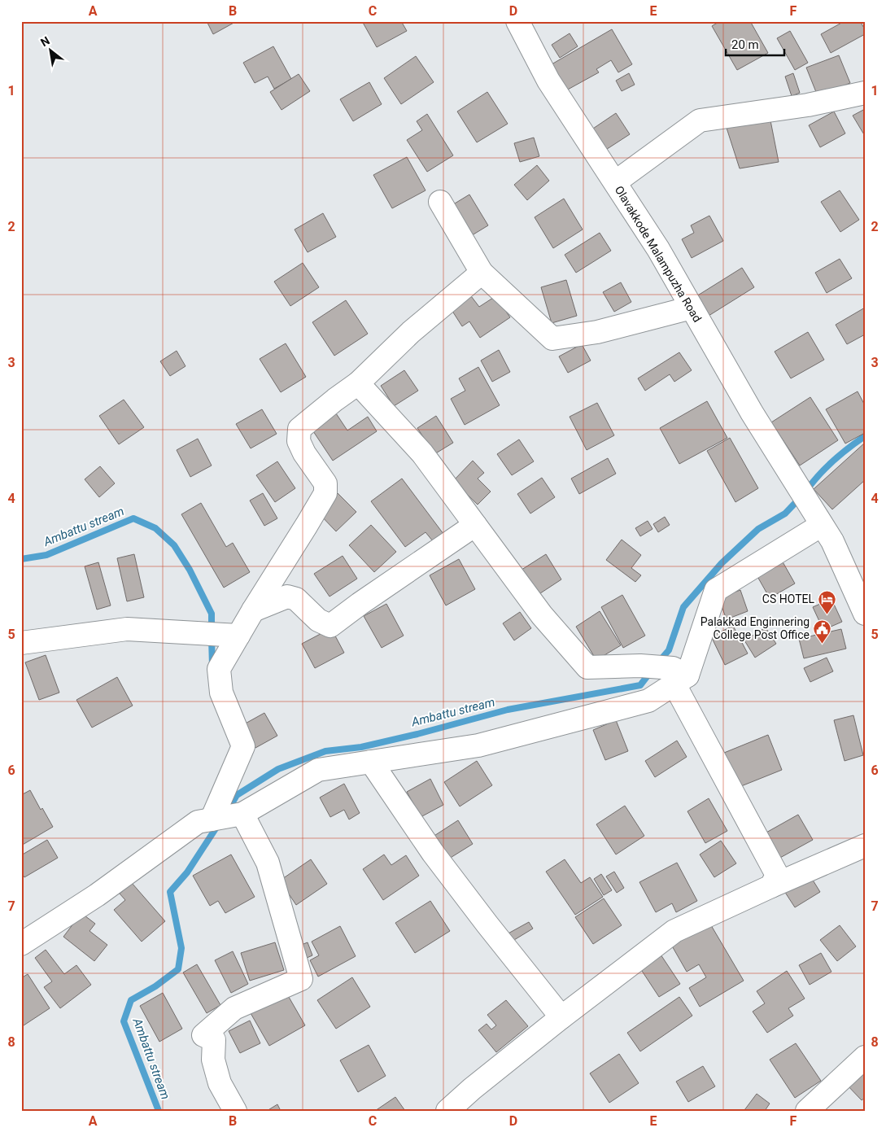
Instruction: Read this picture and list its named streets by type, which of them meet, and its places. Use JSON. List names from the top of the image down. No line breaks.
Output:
{"streets":{"street":["Olavakkode Malampuzha Road"]},"water":["Ambattu stream"],"places":{"hotel":["CS HOTEL"],"public building":["Palakkad Enginnering College Post Office"]},"scale_bar":"20 m","north":"top left","grid":{"columns":["A","B","C","D","E","F"],"rows":["1","2","3","4","5","6","7","8"]}}
